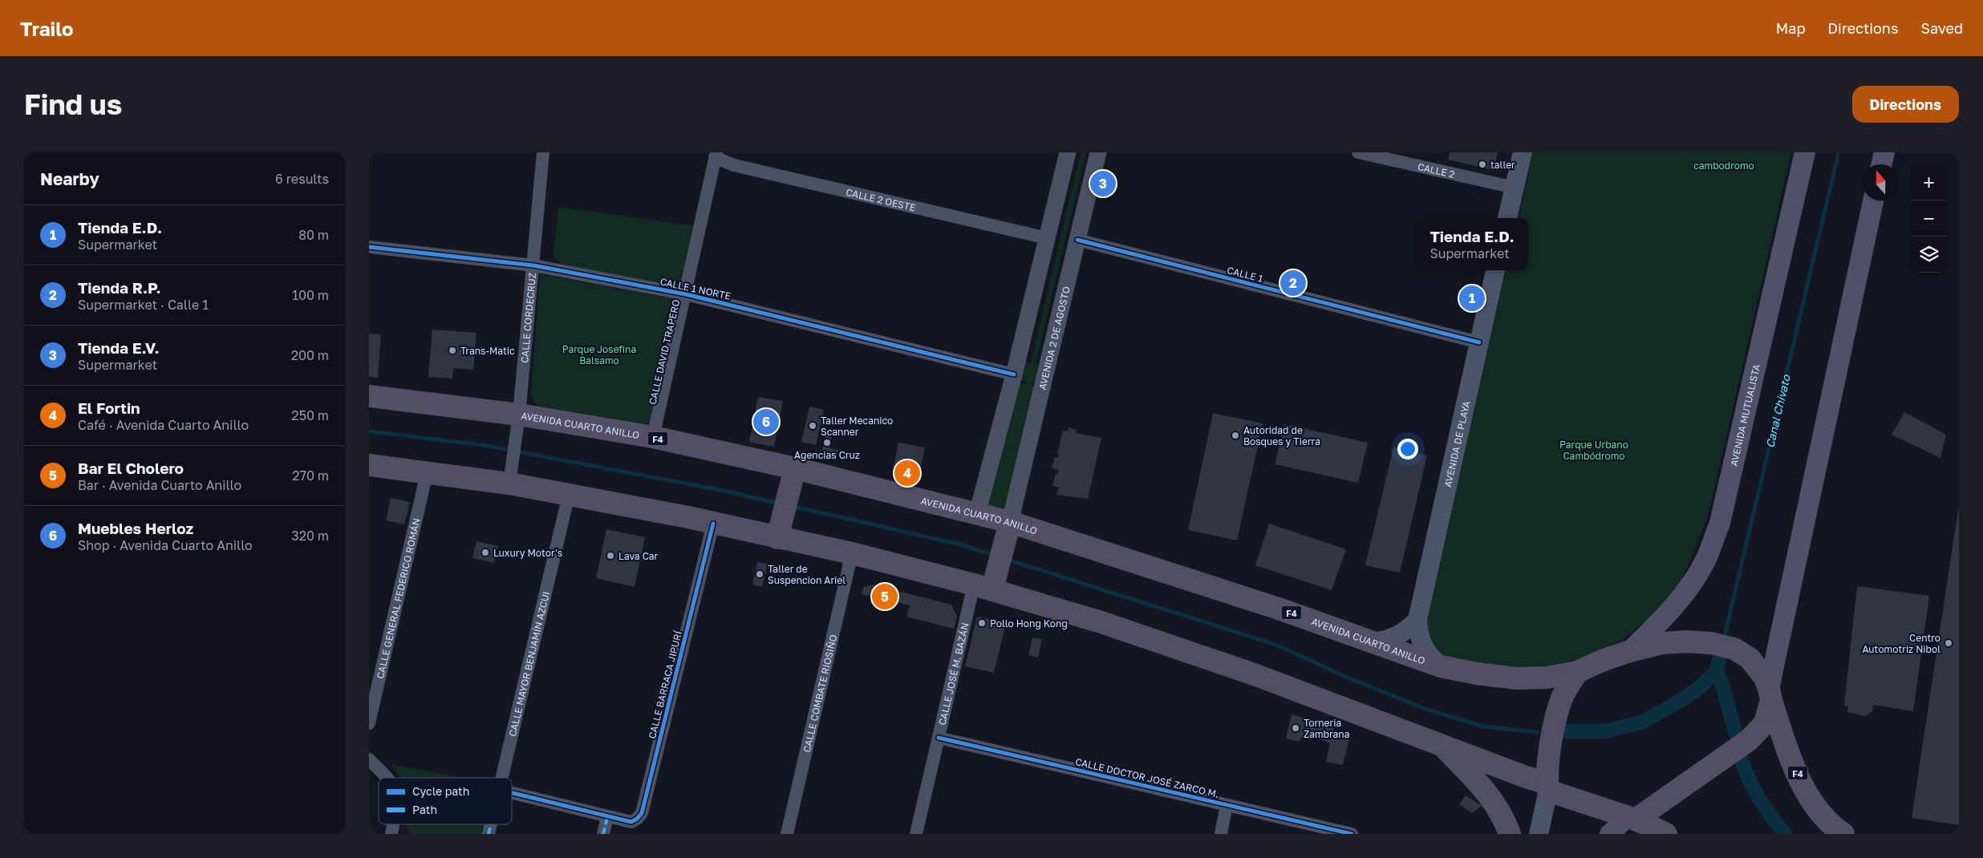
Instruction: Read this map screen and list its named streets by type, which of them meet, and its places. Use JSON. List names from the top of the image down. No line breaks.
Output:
{"streets":{"highway":["AVENIDA CUARTO ANILLO","F4"],"main road":["AVENIDA MUTUALISTA","AVENIDA DE PLAYA"],"street":["CALLE 2","CALLE 2 OESTE","CALLE 1","CALLE 1 NORTE","CALLE CORDECRUZ","AVENIDA 2 DE AGOSTO","CALLE DAVID TRAPERO","CALLE GENERAL FEDERICO ROMÁN","CALLE MAYOR BENJAMÍN AZCUI","CALLE JOSÉ M. BAZÁN","CALLE BARRACA JIPURÍ","CALLE COMBATE RIOSIÑO","CALLE DOCTOR JOSÉ ZARCO M."]},"crossings":[["CALLE 2 OESTE","CALLE DAVID TRAPERO"],["CALLE 1","AVENIDA 2 DE AGOSTO"],["CALLE 1","AVENIDA DE PLAYA"],["CALLE 1 NORTE","CALLE CORDECRUZ"],["CALLE 1 NORTE","CALLE DAVID TRAPERO"],["CALLE CORDECRUZ","AVENIDA CUARTO ANILLO"],["AVENIDA 2 DE AGOSTO","AVENIDA CUARTO ANILLO"],["CALLE DAVID TRAPERO","AVENIDA CUARTO ANILLO"],["AVENIDA MUTUALISTA","F4"],["AVENIDA CUARTO ANILLO","F4"],["AVENIDA CUARTO ANILLO","AVENIDA DE PLAYA"],["CALLE JOSÉ M. BAZÁN","CALLE DOCTOR JOSÉ ZARCO M."]],"water":["Canal Chivato"],"parks":["cambodromo","Parque Josefina Balsamo","Parque Urbano Cambódromo"],"places":["taller","Trans-Matic","Taller Mecanico Scanner","Autoridad de Bosques y Tierra","Agencias Cruz","Luxury Motor's","Lava Car","Taller de Suspencion Ariel","Pollo Hong Kong","Centro Automotriz Nibol","Torneria Zambrana"],"legend":["Cycle path","Path"],"north":"top","page":{"header":"Trailo","nav":["Map","Directions","Saved"],"buttons":"Directions","title":"Find us","heading":["Nearby","6 results"],"map_buttons":["+","−"],"pins":["3","2","1","6","4","5"],"list":[{"mark":"1","name":"Tienda E.D.","note":"Supermarket","value":"80 m"},{"mark":"2","name":"Tienda R.P.","note":"Supermarket · Calle 1","value":"100 m"},{"mark":"3","name":"Tienda E.V.","note":"Supermarket","value":"200 m"},{"mark":"4","name":"El Fortin","note":"Café · Avenida Cuarto Anillo","value":"250 m"},{"mark":"5","name":"Bar El Cholero","note":"Bar · Avenida Cuarto Anillo","value":"270 m"},{"mark":"6","name":"Muebles Herloz","note":"Shop · Avenida Cuarto Anillo","value":"320 m"}],"popup":["Tienda E.D.","Supermarket"]}}
